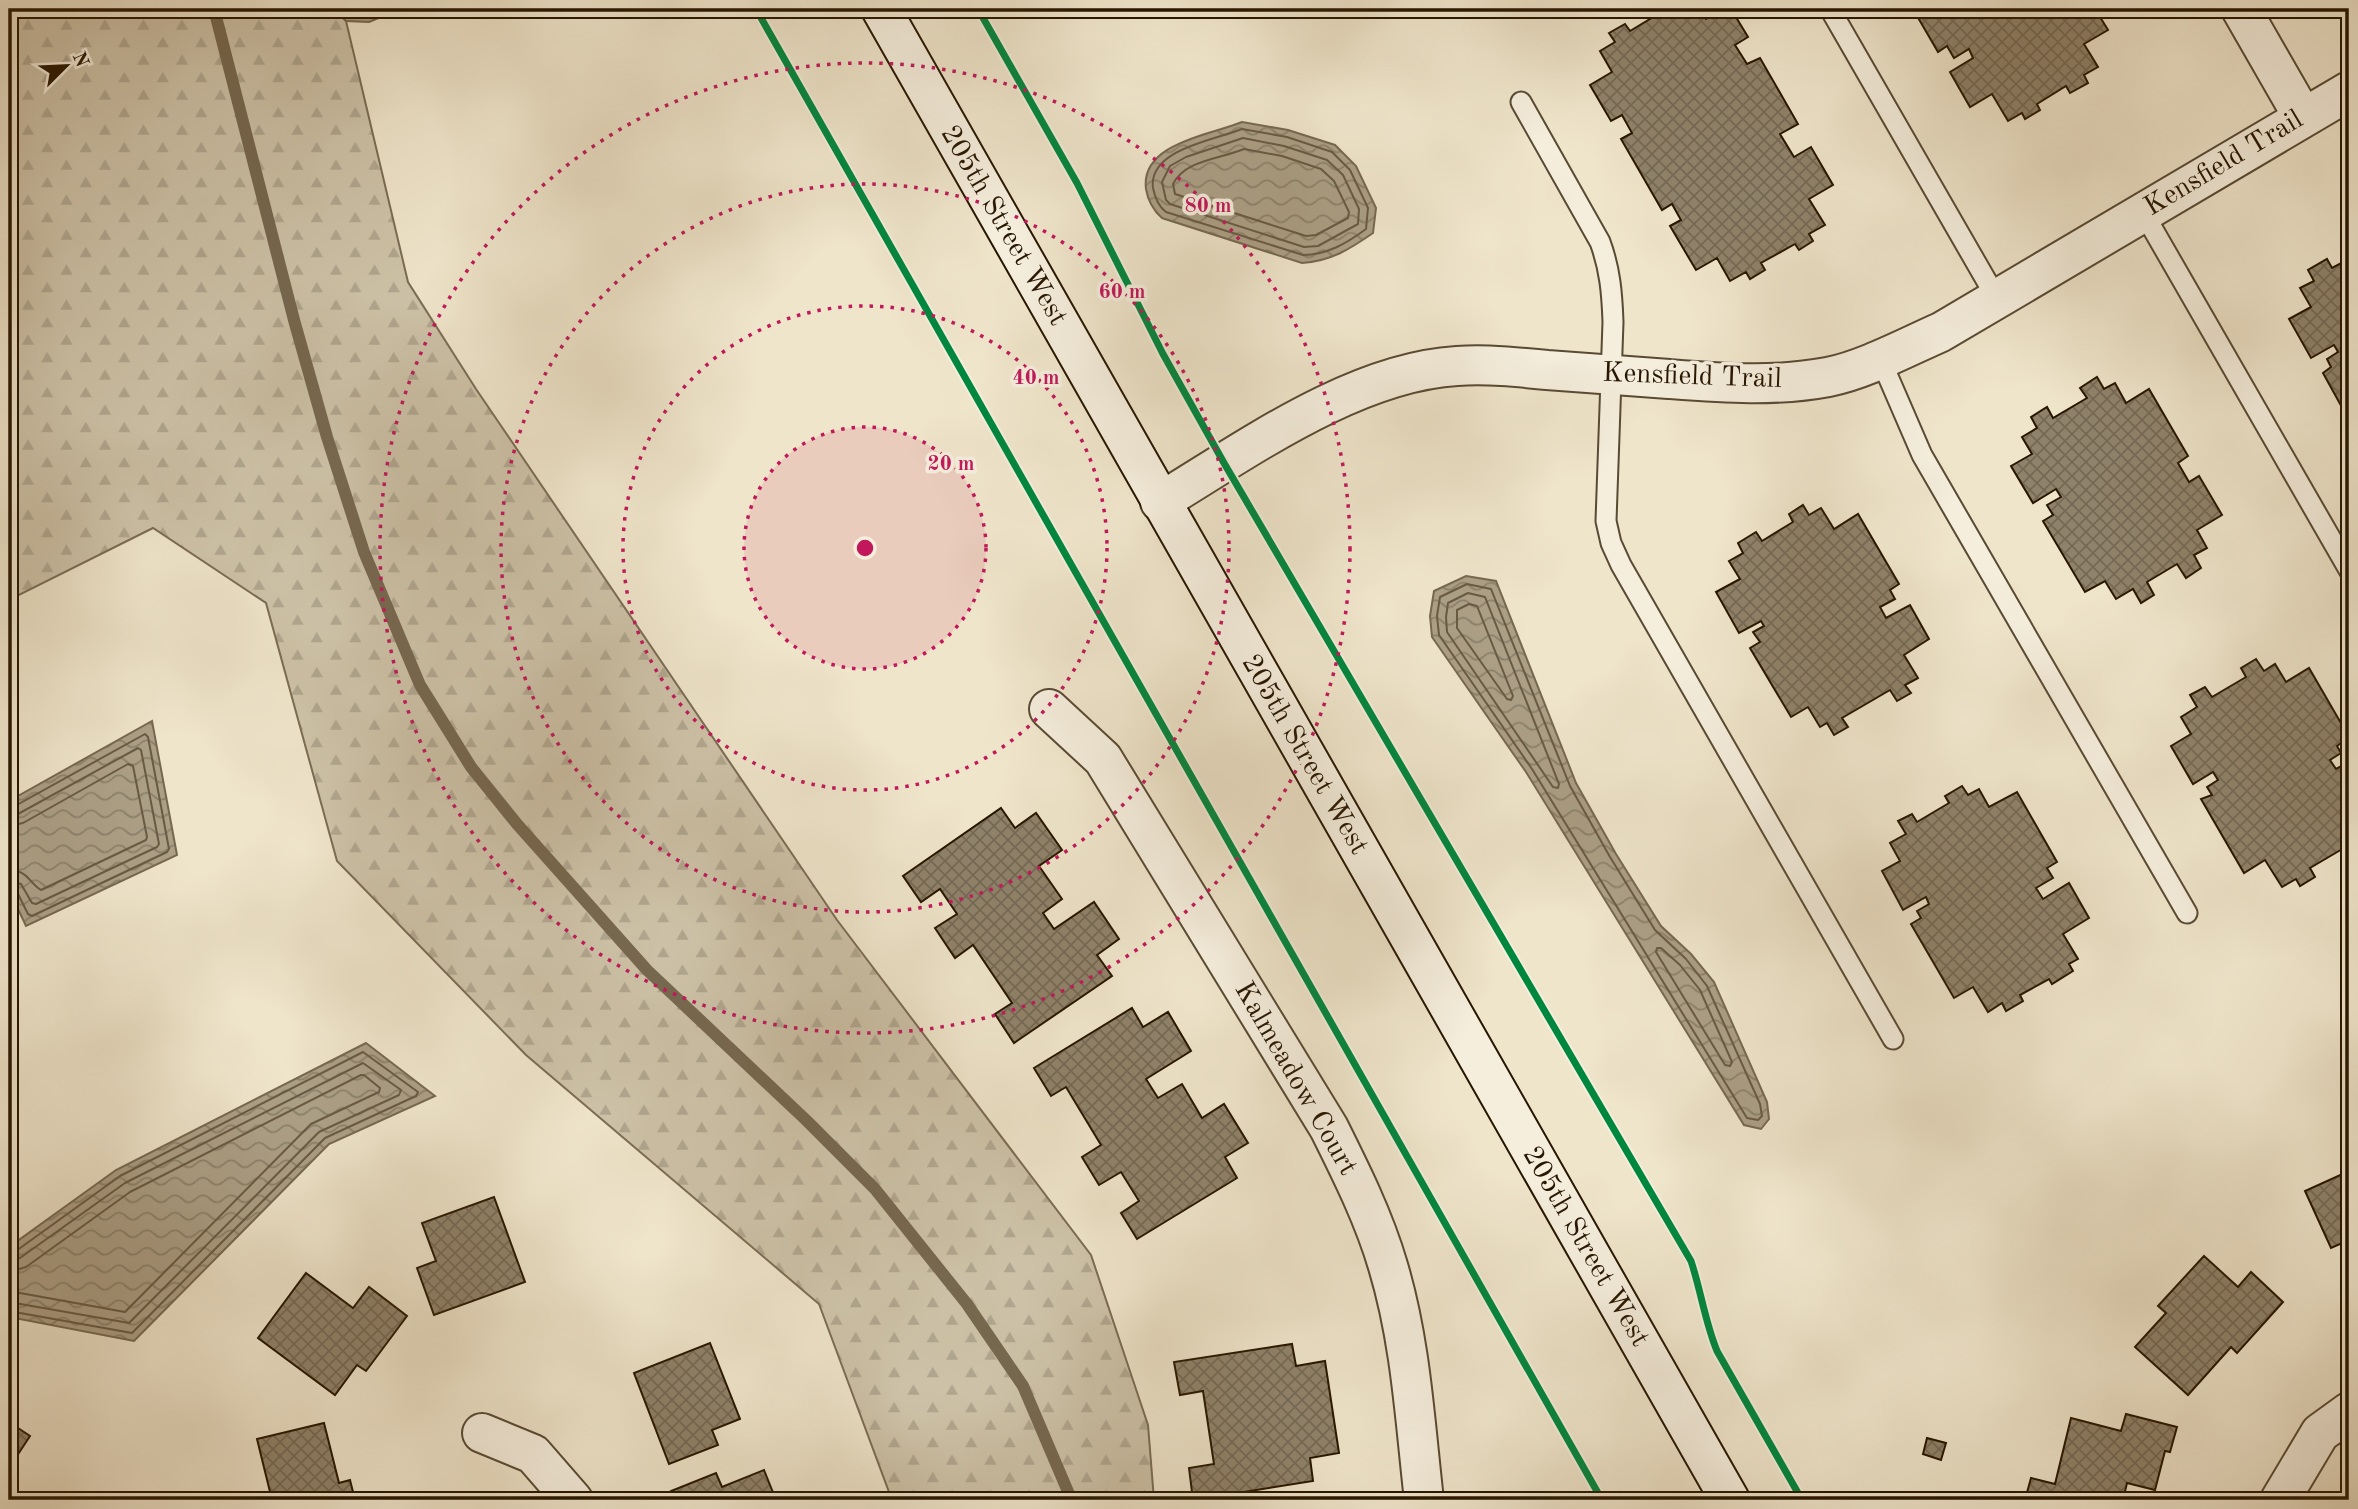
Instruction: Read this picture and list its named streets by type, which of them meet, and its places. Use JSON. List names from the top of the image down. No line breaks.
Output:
{"streets":{"street":["Kensfield Trail","205th Street West","Kalmeadow Court"]},"crossings":[["Kensfield Trail","205th Street West"]],"north":"top right","rings":["80 m","60 m","40 m","20 m"]}
